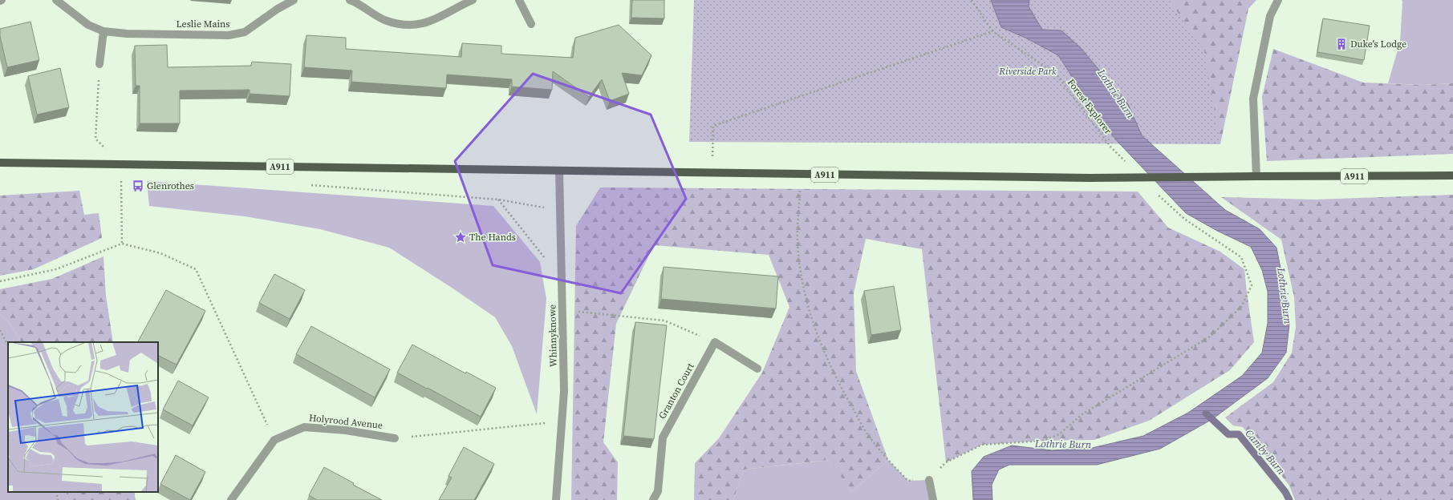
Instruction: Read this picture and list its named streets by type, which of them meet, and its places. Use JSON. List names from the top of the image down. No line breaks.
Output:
{"streets":{"main road":["A911"],"street":["Leslie Mains","Whinnyknowe","Granton Court","Holyrood Avenue"],"path":["Forest Explorer"]},"crossings":[["A911","Whinnyknowe"]],"water":["Lothrie Burn","Camby Burn"],"parks":["Riverside Park"],"places":{"building":["Duke's Lodge"],"bus stop":["Glenrothes"],"place":["The Hands"]}}
